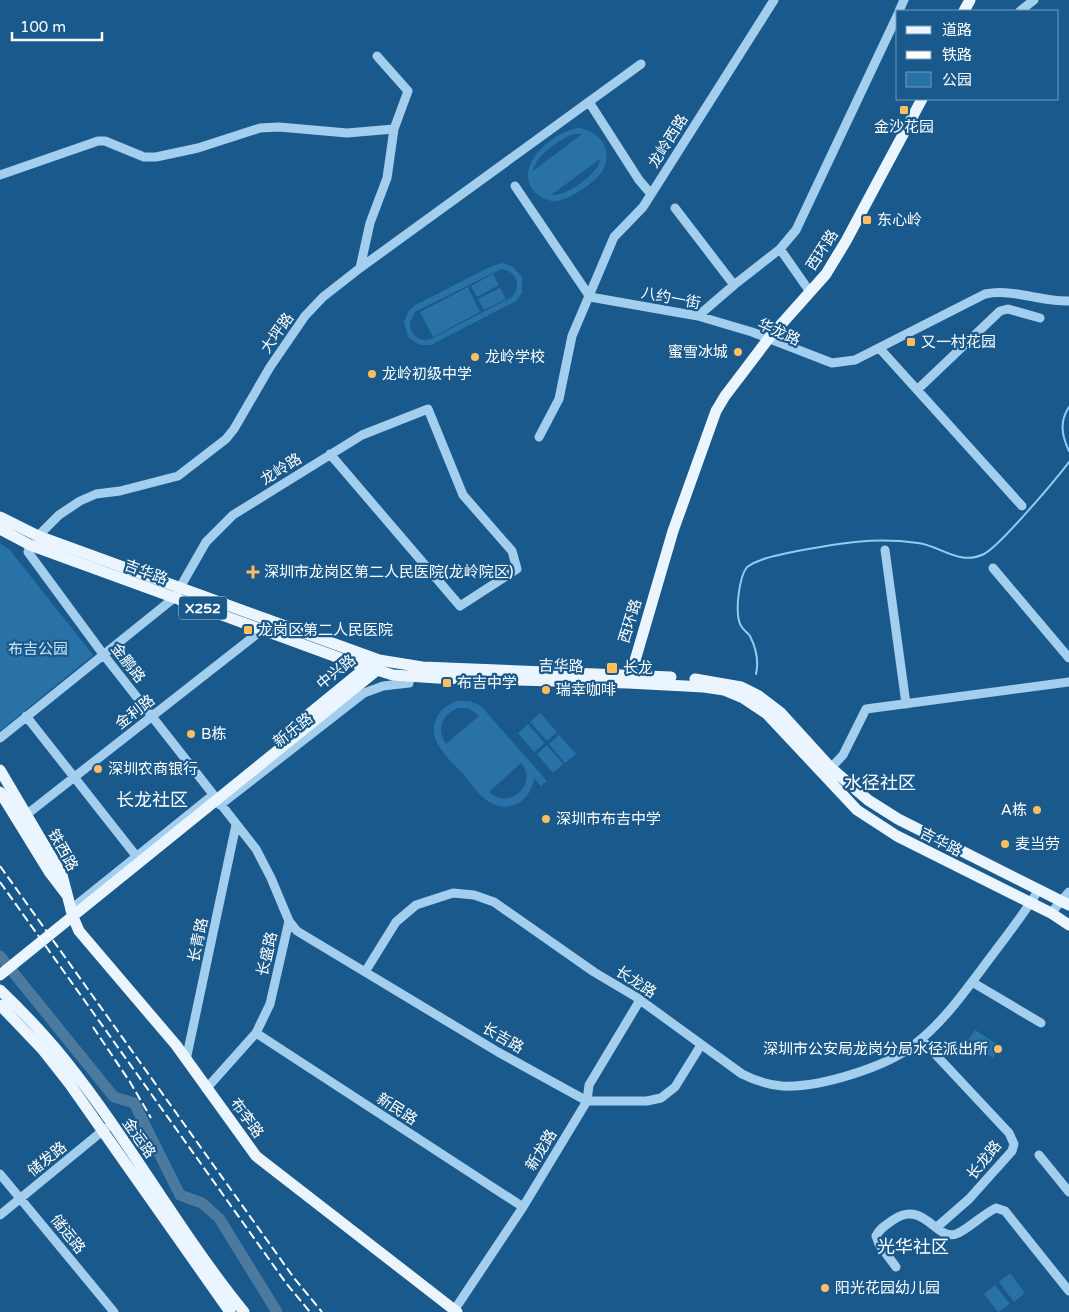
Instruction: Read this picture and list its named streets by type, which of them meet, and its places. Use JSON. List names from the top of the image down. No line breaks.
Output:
{"streets":{"main road":["西环路","吉华路","X252","中兴路","铁西路","布李路","金运路"],"street":["龙岭西路","八约一街","华龙路","大坪路","龙岭路","金鹏路","金利路","新乐路","长青路","长盛路","长龙路","长吉路","新民路","新龙路","储发路","储运路"]},"crossings":[["龙岭西路","八约一街"],["西环路","华龙路"],["西环路","吉华路"],["八约一街","华龙路"],["大坪路","吉华路"],["龙岭路","吉华路"],["吉华路","金鹏路"],["吉华路","中兴路"],["吉华路","金利路"],["吉华路","新乐路"],["吉华路","长龙路"],["金鹏路","金利路"],["金鹏路","新乐路"],["金鹏路","长盛路"],["金利路","铁西路"],["新乐路","长盛路"],["铁西路","布李路"],["长青路","长盛路"],["长青路","布李路"],["长盛路","长吉路"],["长盛路","新民路"],["长盛路","布李路"],["长龙路","长吉路"],["长龙路","新龙路"],["长吉路","新龙路"],["新民路","新龙路"],["布李路","新龙路"],["金运路","储发路"],["储发路","储运路"]],"districts":["水径社区","长龙社区","光华社区"],"parks":["布吉公园"],"places":{"transit":["金沙花园","东心岭","又一村花园","龙岗区第二人民医院","长龙","布吉中学"],"other":["蜜雪冰城","龙岭学校","龙岭初级中学","瑞幸咖啡","B栋","深圳农商银行","A栋","深圳市布吉中学","麦当劳","深圳市公安局龙岗分局水径派出所","阳光花园幼儿园"],"health":["深圳市龙岗区第二人民医院(龙岭院区)"]},"legend":["道路","铁路","公园"],"scale_bar":"100 m"}
